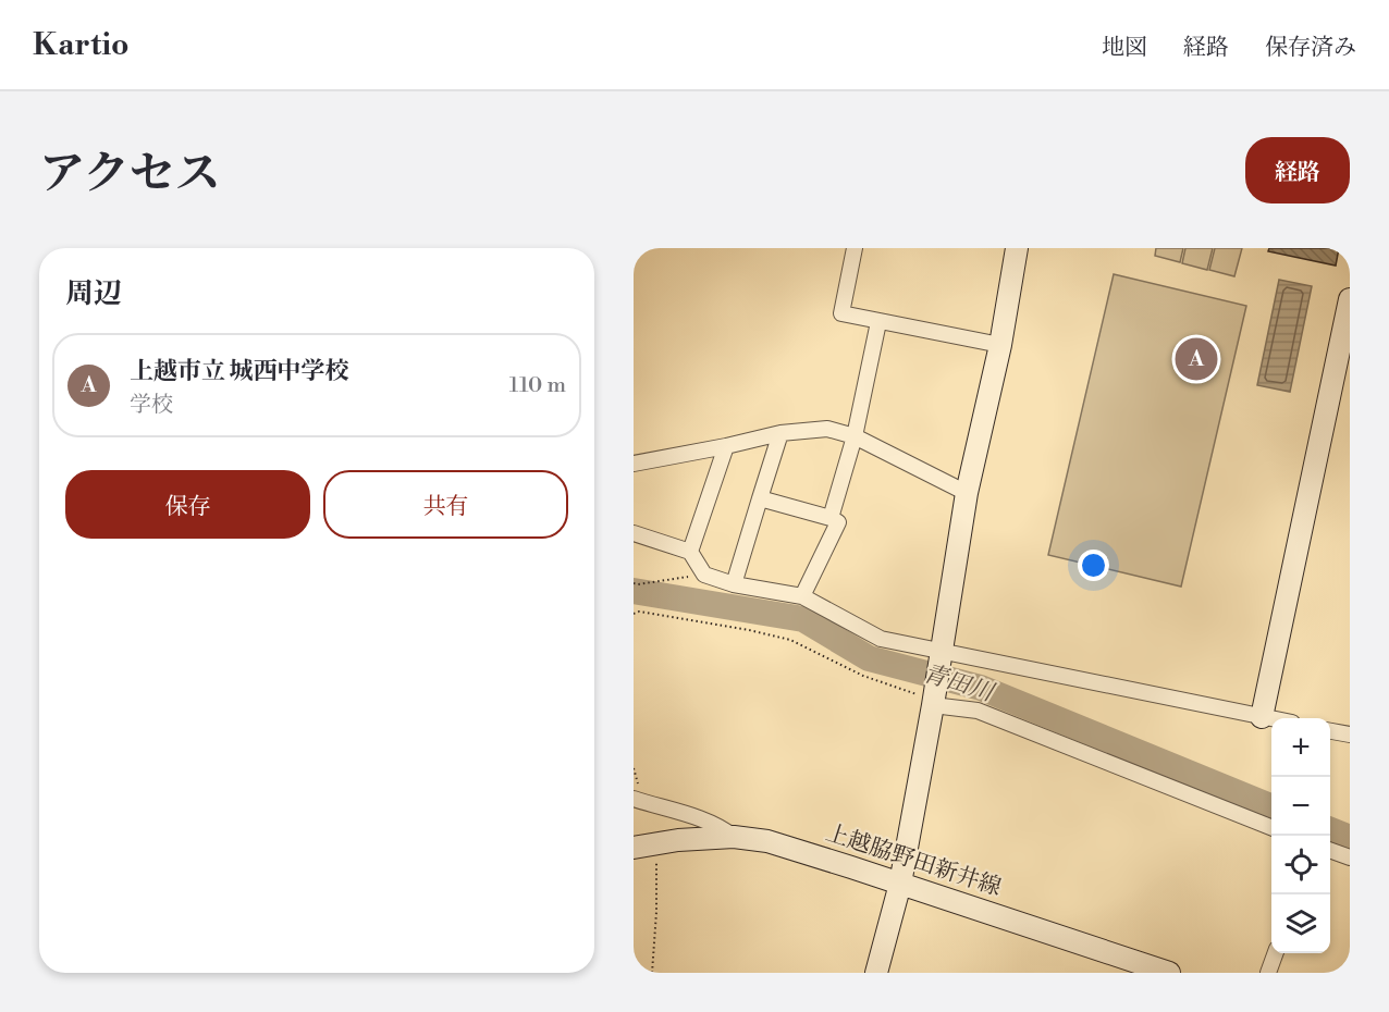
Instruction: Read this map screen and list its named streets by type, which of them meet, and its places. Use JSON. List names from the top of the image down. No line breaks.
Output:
{"streets":{"street":["上越脇野田新井線"]},"water":["青田川"],"page":{"header":"Kartio","nav":["地図","経路","保存済み"],"title":"アクセス","buttons":["経路",["保存","共有"]],"heading":"周辺","list":[{"mark":"A","name":"上越市立 城西中学校","note":"学校","value":"110 m"}],"pins":"A","map_buttons":["+","−"]}}
